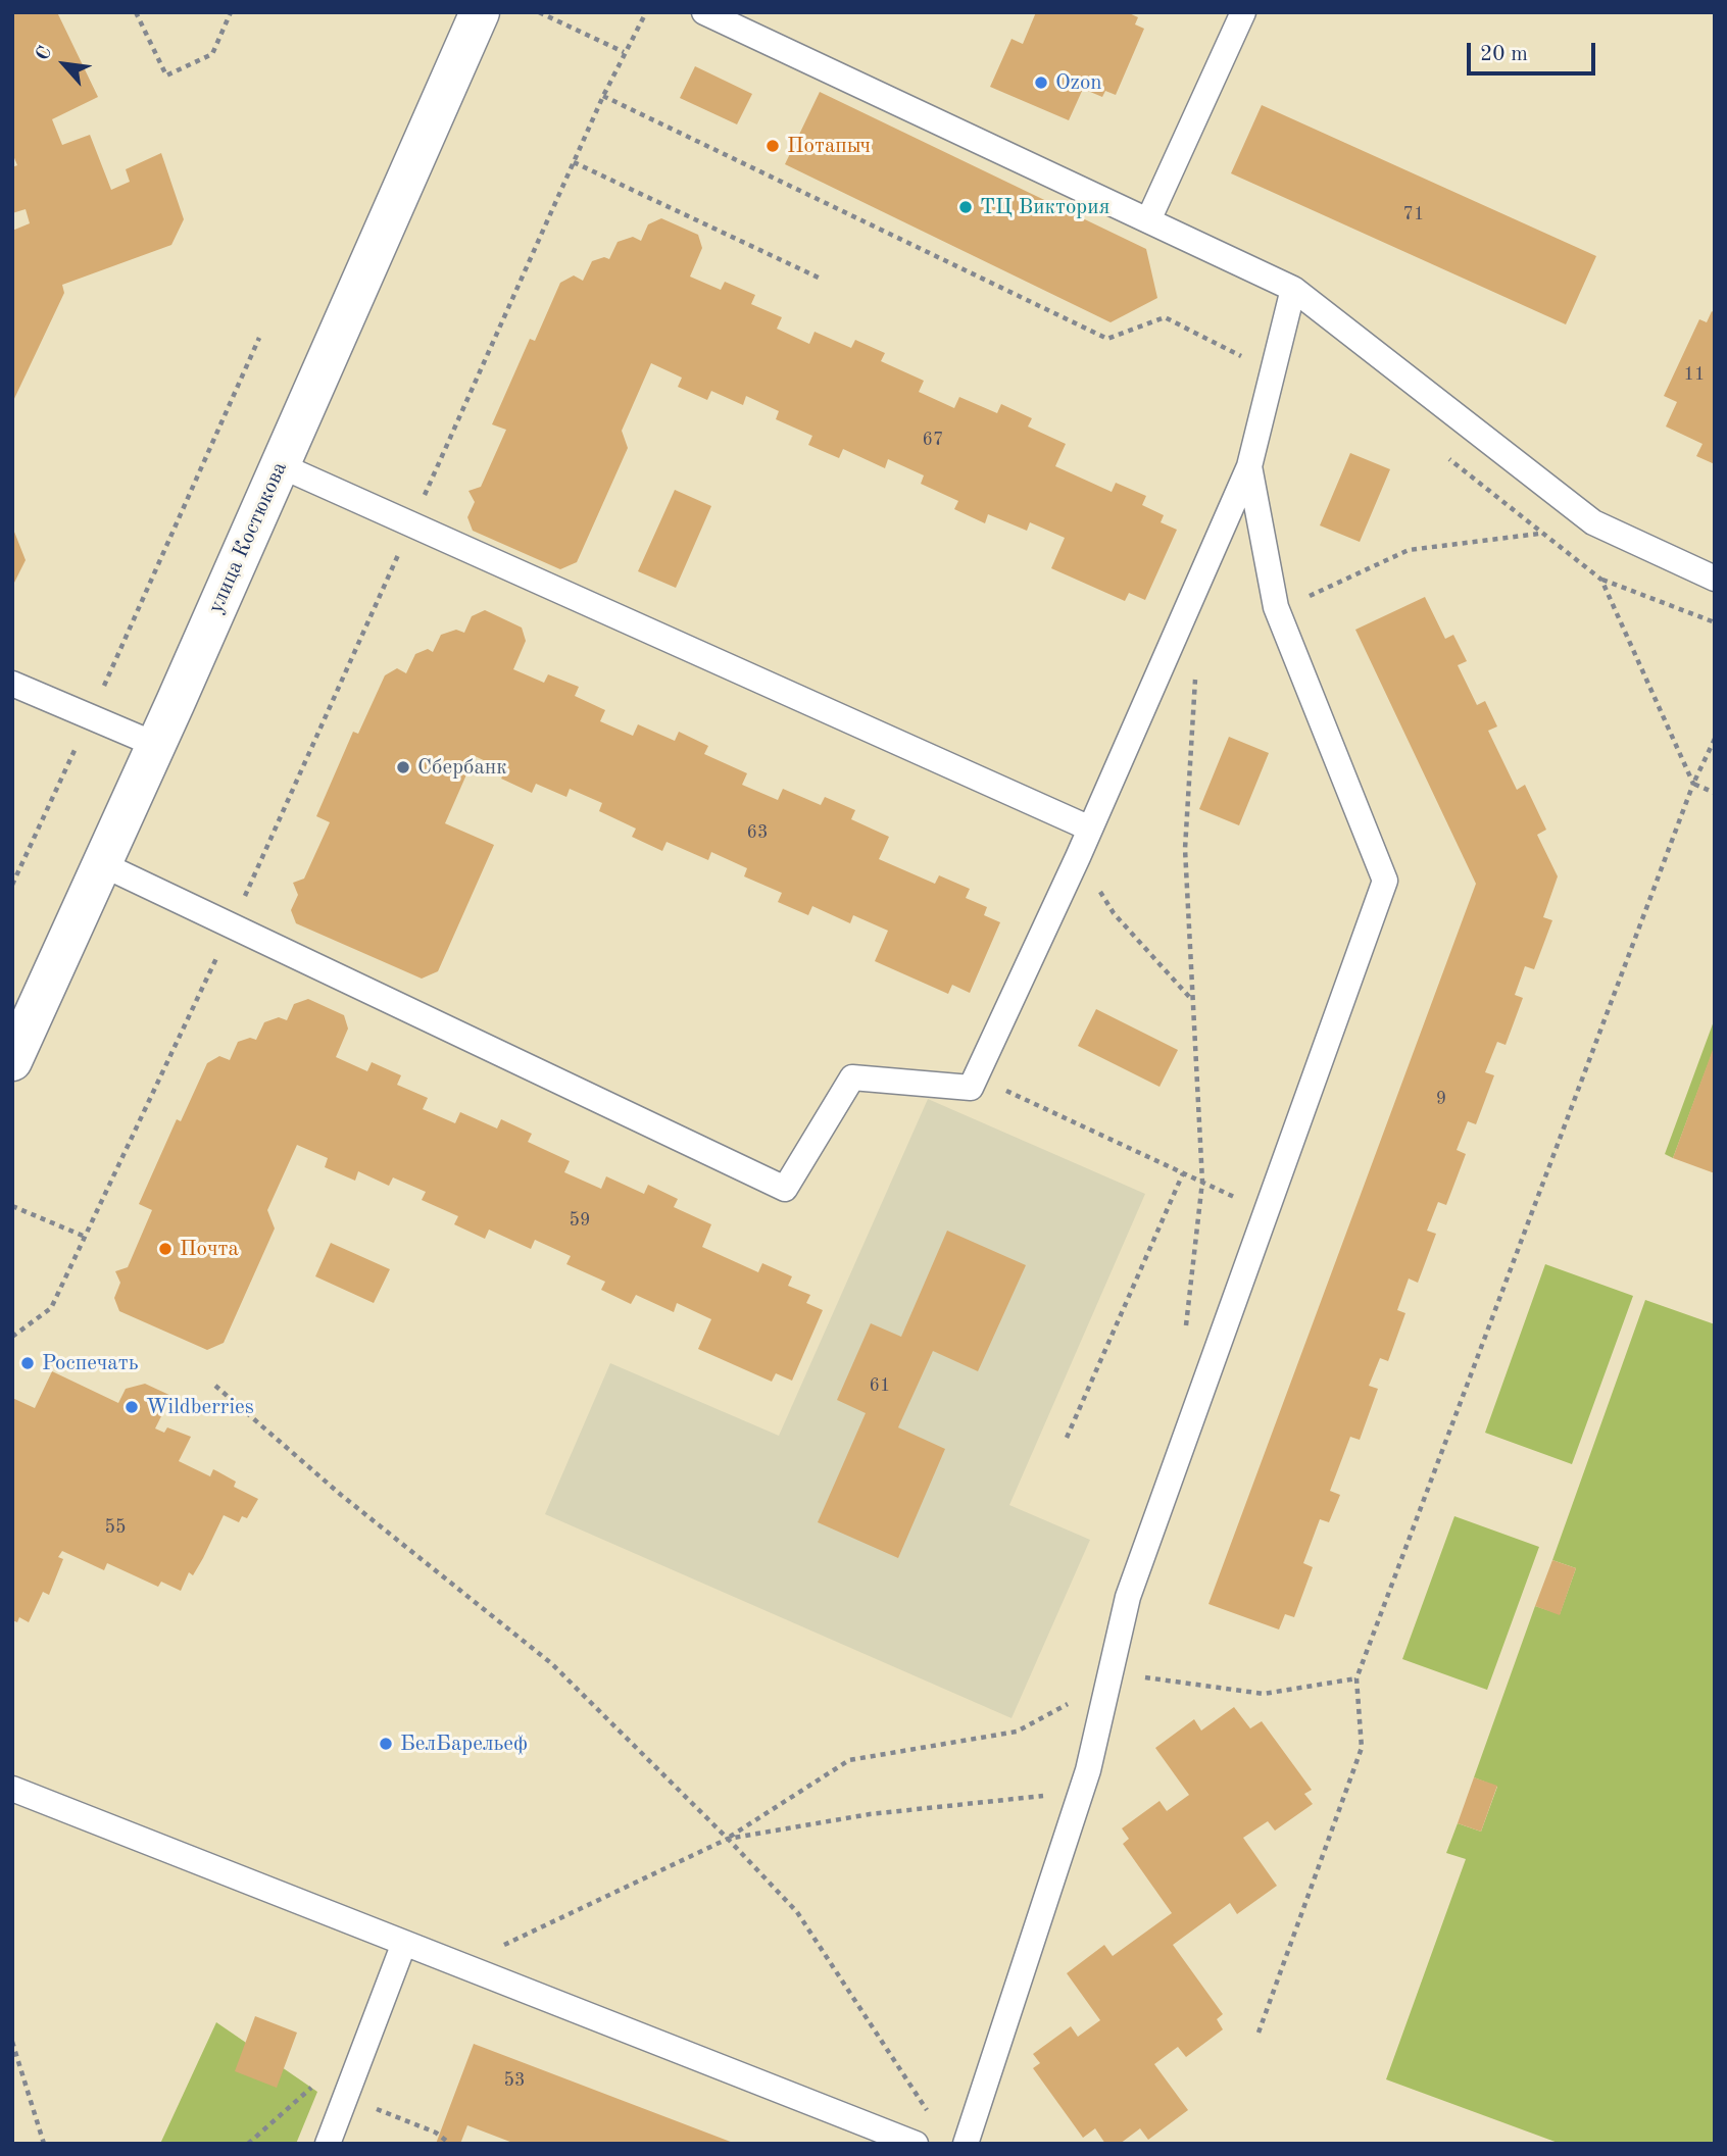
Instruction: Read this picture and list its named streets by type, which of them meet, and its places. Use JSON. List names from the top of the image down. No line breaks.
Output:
{"streets":{"main road":["улица Костюкова"]},"places":["Ozon","Потапыч","ТЦ Виктория","Сбербанк","Почта","Роспечать","Wildberries","БелБарельеф"],"house_numbers":["71","11","67","63","9","59","61","55","53"],"scale_bar":"20 m","north":"top left"}
